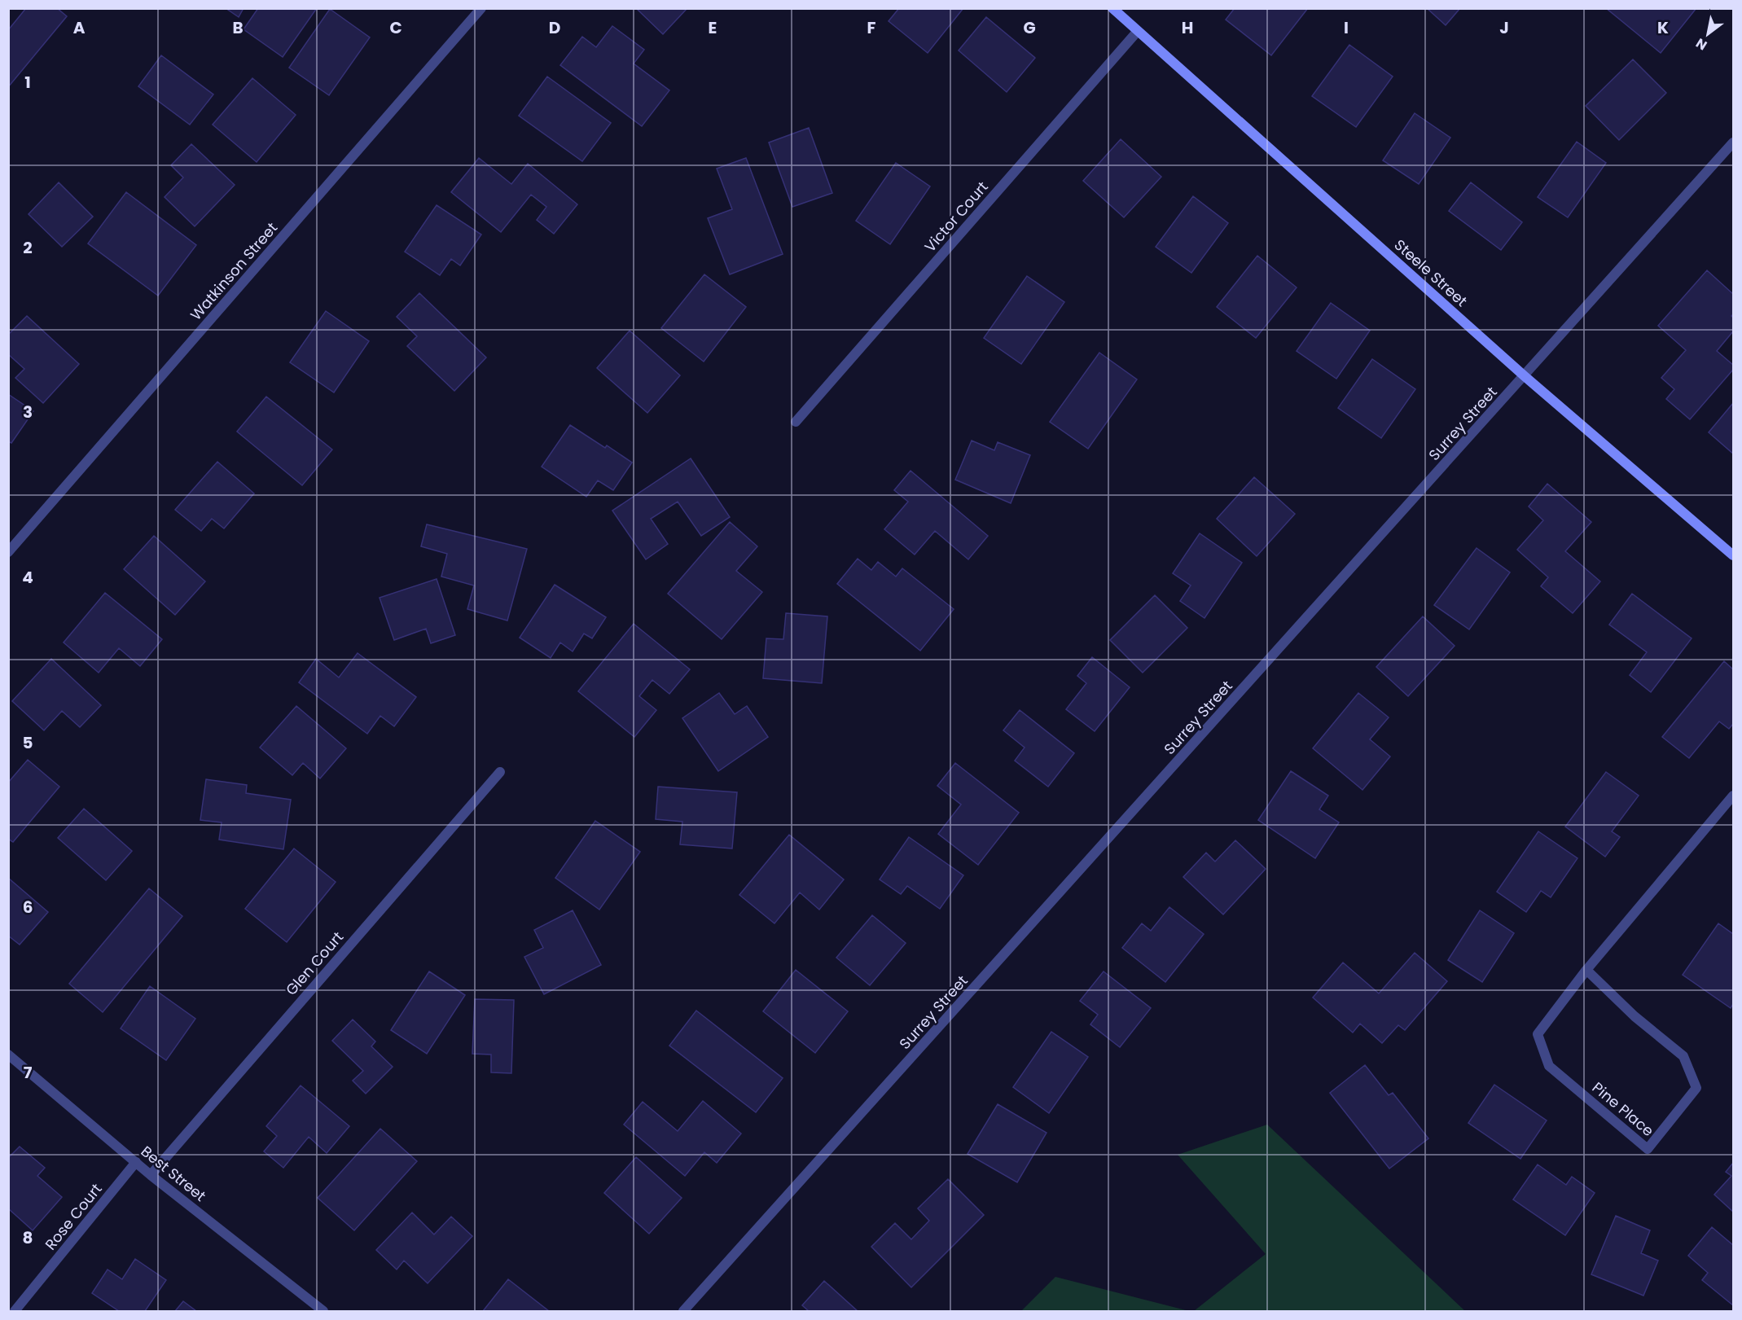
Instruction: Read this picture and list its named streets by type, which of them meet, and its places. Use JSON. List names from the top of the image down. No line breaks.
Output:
{"streets":{"street":["Victor Court","Watkinson Street","Steele Street","Surrey Street","Glen Court","Pine Place","Best Street","Rose Court"]},"crossings":[["Victor Court","Steele Street"],["Steele Street","Surrey Street"],["Glen Court","Best Street"],["Best Street","Rose Court"]],"north":"bottom left","grid":{"columns":["A","B","C","D","E","F","G","H","I","J","K"],"rows":["1","2","3","4","5","6","7","8"]}}
